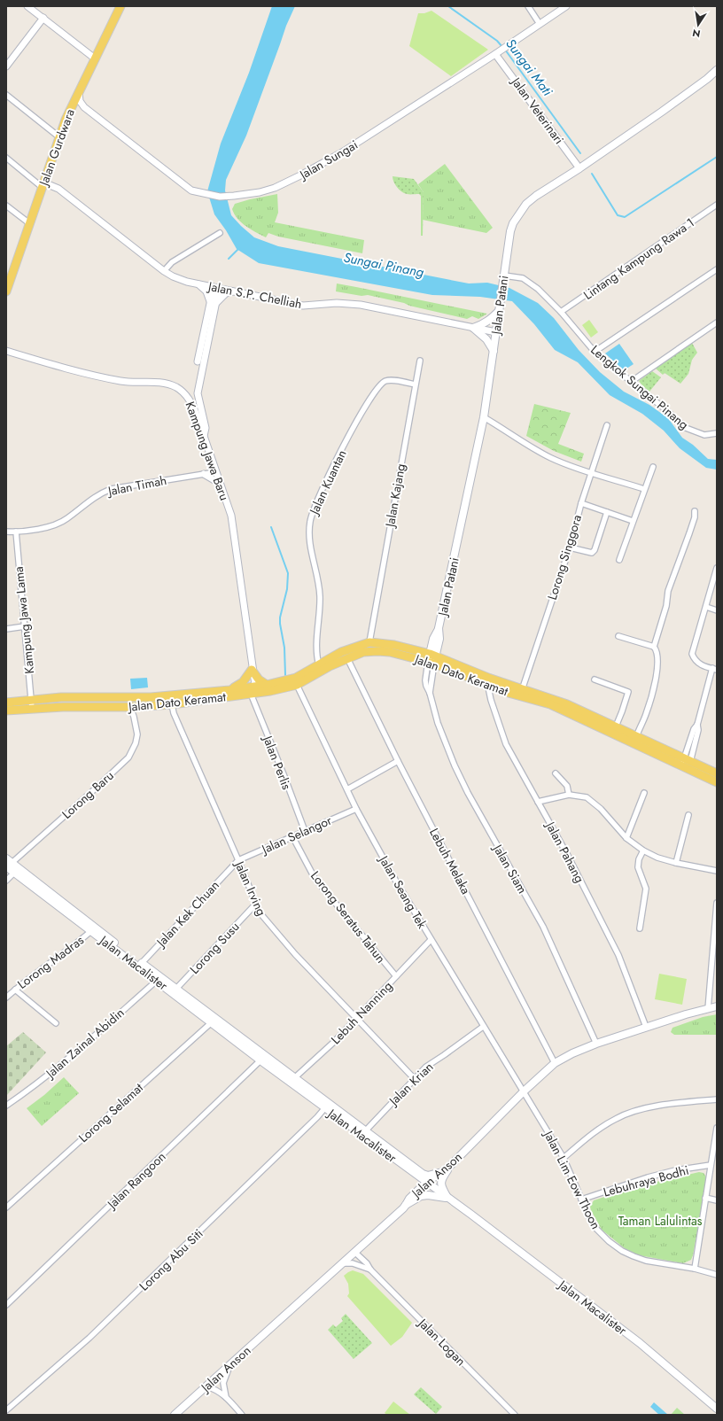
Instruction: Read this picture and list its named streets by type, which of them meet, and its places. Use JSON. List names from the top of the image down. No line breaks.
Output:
{"streets":{"main road":["Jalan Gurdwara","Jalan Patani","Jalan Dato Keramat","Jalan Macalister","Jalan Anson"],"street":["Jalan Veterinari","Jalan Sungai","Lintang Kampung Rawa 1","Jalan S.P. Chelliah","Lengkok Sungai Pinang","Kampung Jawa Baru","Jalan Kuantan","Jalan Timah","Jalan Kajang","Lorong Singgora","Kampung Jawa Lama","Jalan Perlis","Lorong Baru","Jalan Selangor","Jalan Pahang","Lebuh Melaka","Jalan Siam","Jalan Irving","Jalan Seang Tek","Jalan Kek Chuan","Lorong Seratus Tahun","Lorong Susu","Lorong Madras","Lebuh Nanning","Jalan Zainal Abidin","Jalan Krian","Lorong Selamat","Jalan Rangoon","Jalan Lim Eow Thoon","Lebuhraya Bodhi","Lorong Abu Siti","Jalan Logan"]},"crossings":[["Jalan Veterinari","Jalan Sungai"],["Jalan Veterinari","Jalan Patani"],["Jalan Gurdwara","Jalan S.P. Chelliah"],["Lintang Kampung Rawa 1","Lengkok Sungai Pinang"],["Jalan S.P. Chelliah","Jalan Patani"],["Jalan Patani","Lengkok Sungai Pinang"],["Jalan Patani","Jalan Dato Keramat"],["Jalan Patani","Jalan Siam"],["Kampung Jawa Baru","Jalan Timah"],["Kampung Jawa Baru","Jalan Dato Keramat"],["Kampung Jawa Baru","Jalan Perlis"],["Jalan Kuantan","Jalan Kajang"],["Jalan Kuantan","Jalan Dato Keramat"],["Jalan Timah","Kampung Jawa Lama"],["Jalan Kajang","Jalan Dato Keramat"],["Lorong Singgora","Jalan Dato Keramat"],["Kampung Jawa Lama","Jalan Dato Keramat"],["Jalan Dato Keramat","Jalan Perlis"],["Jalan Dato Keramat","Lorong Baru"],["Jalan Dato Keramat","Jalan Pahang"],["Jalan Dato Keramat","Lebuh Melaka"],["Jalan Dato Keramat","Jalan Siam"],["Jalan Dato Keramat","Jalan Irving"],["Jalan Dato Keramat","Jalan Seang Tek"],["Jalan Perlis","Jalan Selangor"],["Lorong Baru","Jalan Macalister"],["Jalan Selangor","Jalan Irving"],["Jalan Selangor","Jalan Seang Tek"],["Jalan Selangor","Jalan Kek Chuan"],["Jalan Selangor","Lorong Seratus Tahun"],["Jalan Pahang","Jalan Anson"],["Lebuh Melaka","Jalan Anson"],["Jalan Siam","Jalan Anson"],["Jalan Irving","Jalan Kek Chuan"],["Jalan Irving","Lorong Susu"],["Jalan Irving","Lebuh Nanning"],["Jalan Irving","Jalan Krian"],["Jalan Seang Tek","Lebuh Nanning"],["Jalan Seang Tek","Jalan Krian"],["Jalan Seang Tek","Jalan Anson"],["Jalan Seang Tek","Jalan Lim Eow Thoon"],["Jalan Kek Chuan","Jalan Macalister"],["Lorong Seratus Tahun","Lebuh Nanning"],["Lorong Susu","Jalan Macalister"],["Lorong Madras","Jalan Macalister"],["Jalan Macalister","Lebuh Nanning"],["Jalan Macalister","Jalan Zainal Abidin"],["Jalan Macalister","Jalan Krian"],["Jalan Macalister","Lorong Selamat"],["Jalan Macalister","Jalan Anson"],["Jalan Macalister","Jalan Rangoon"],["Jalan Macalister","Lorong Abu Siti"],["Jalan Anson","Jalan Lim Eow Thoon"],["Jalan Anson","Jalan Logan"],["Jalan Lim Eow Thoon","Lebuhraya Bodhi"]],"water":["Sungai Mati","Sungai Pinang"],"parks":["Taman Lalulintas"],"north":"bottom"}
